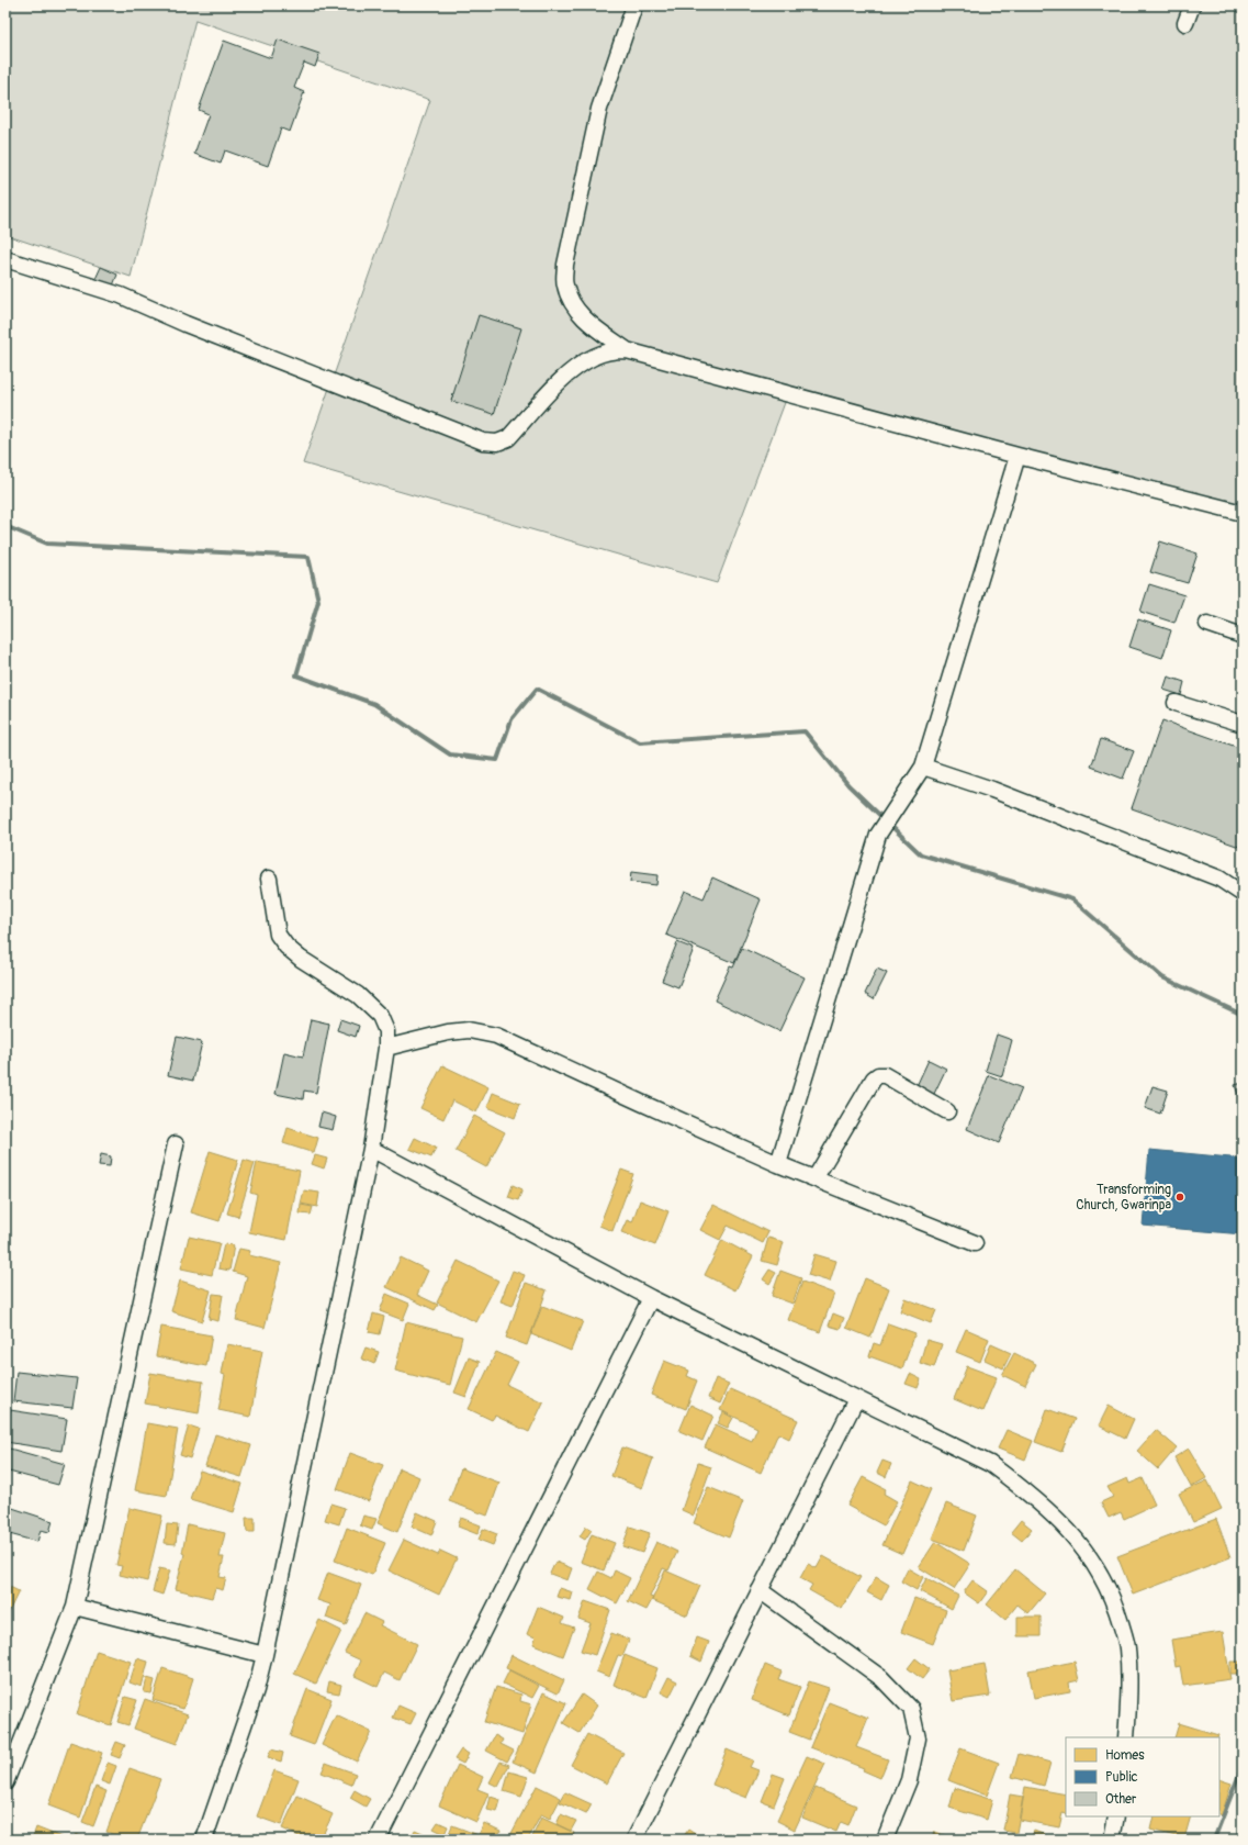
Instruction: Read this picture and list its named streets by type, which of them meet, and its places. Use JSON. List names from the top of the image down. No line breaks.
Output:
{"places":["Transforming Church, Gwarinpa"],"legend":["Homes","Public","Other"]}
